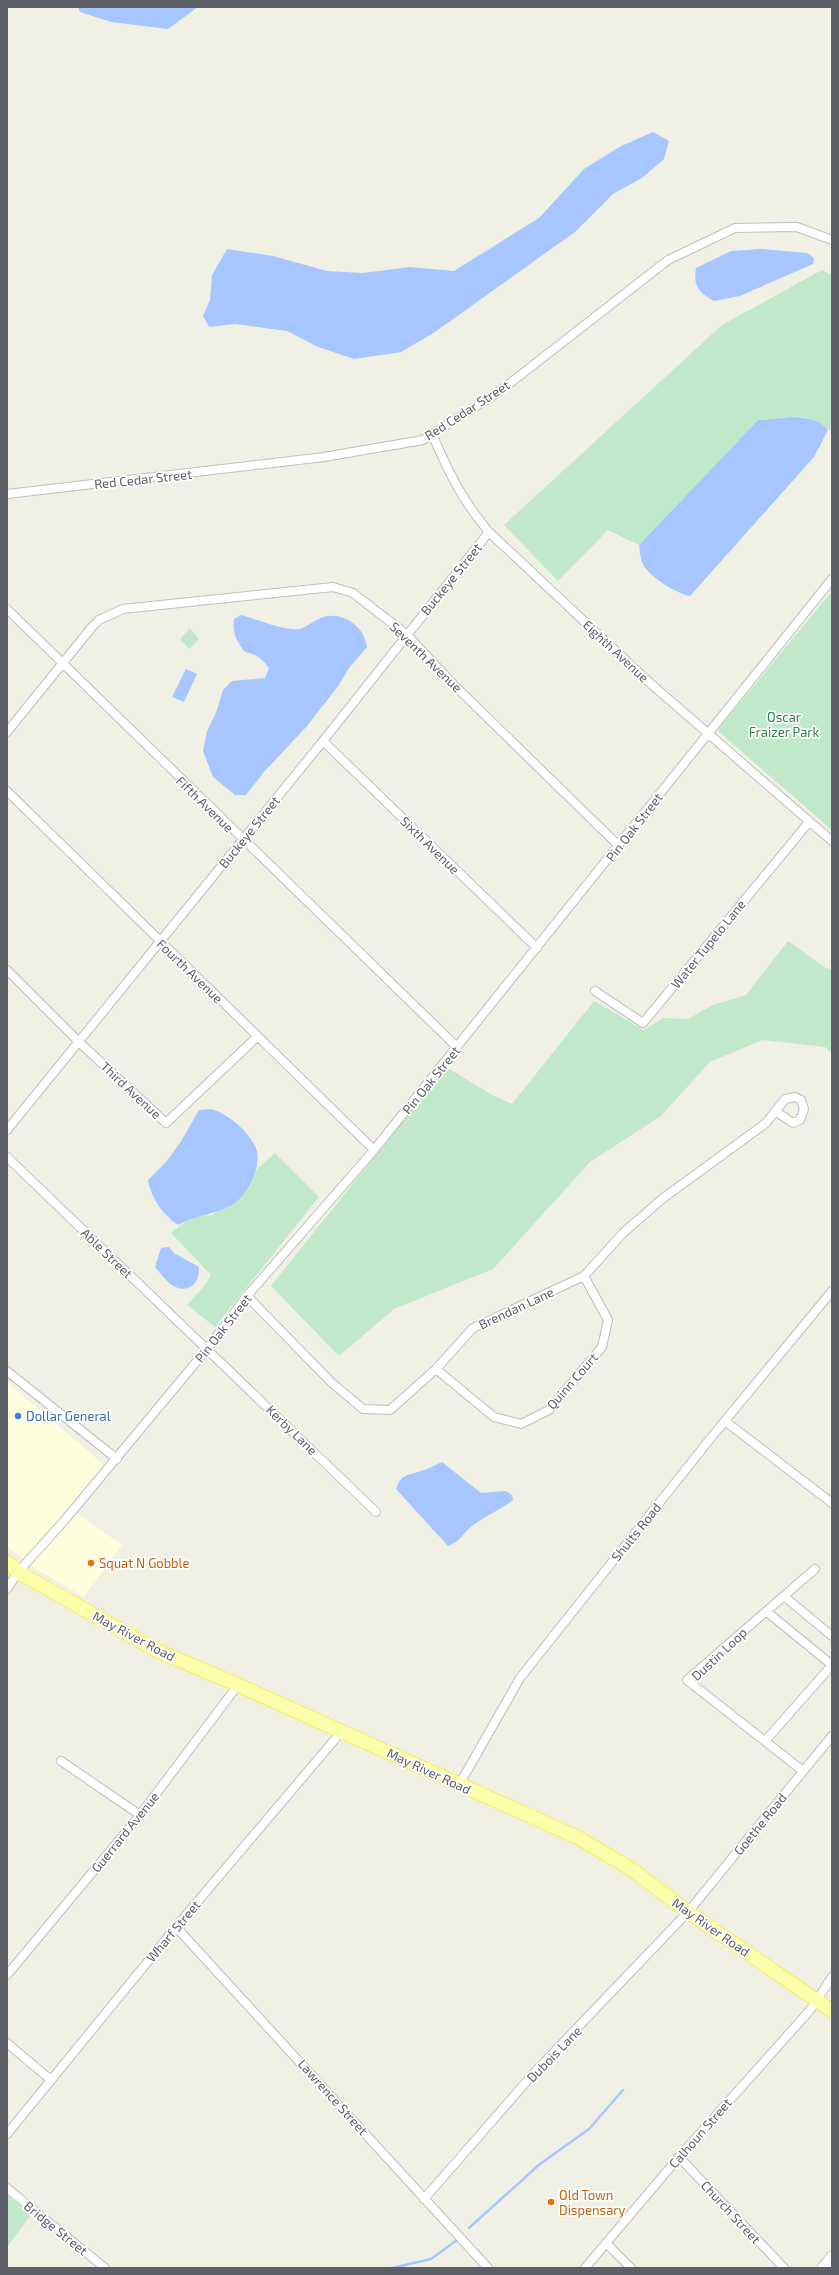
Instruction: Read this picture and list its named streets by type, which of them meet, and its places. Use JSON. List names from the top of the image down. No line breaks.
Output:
{"streets":{"main road":["May River Road"],"street":["Red Cedar Street","Buckeye Street","Eighth Avenue","Seventh Avenue","Fifth Avenue","Pin Oak Street","Sixth Avenue","Water Tupelo Lane","Fourth Avenue","Third Avenue","Able Street","Brendan Lane","Quinn Court","Kerby Lane","Shults Road","Dustin Loop","Goethe Road","Guerrard Avenue","Wharf Street","Dubois Lane","Lawrence Street","Calhoun Street","Church Street","Bridge Street"]},"crossings":[["Red Cedar Street","Eighth Avenue"],["Buckeye Street","Eighth Avenue"],["Buckeye Street","Seventh Avenue"],["Buckeye Street","Fifth Avenue"],["Buckeye Street","Sixth Avenue"],["Buckeye Street","Fourth Avenue"],["Buckeye Street","Third Avenue"],["Eighth Avenue","Pin Oak Street"],["Eighth Avenue","Water Tupelo Lane"],["Seventh Avenue","Fifth Avenue"],["Seventh Avenue","Pin Oak Street"],["Fifth Avenue","Pin Oak Street"],["Pin Oak Street","Sixth Avenue"],["Pin Oak Street","Fourth Avenue"],["Pin Oak Street","Able Street"],["Pin Oak Street","Brendan Lane"],["Pin Oak Street","Kerby Lane"],["Pin Oak Street","May River Road"],["Fourth Avenue","Third Avenue"],["Able Street","Kerby Lane"],["Brendan Lane","Quinn Court"],["Shults Road","May River Road"],["May River Road","Goethe Road"],["May River Road","Guerrard Avenue"],["May River Road","Wharf Street"],["May River Road","Dubois Lane"],["May River Road","Calhoun Street"],["Dustin Loop","Goethe Road"],["Goethe Road","Dubois Lane"],["Wharf Street","Lawrence Street"],["Dubois Lane","Lawrence Street"],["Calhoun Street","Church Street"]],"parks":["Oscar Fraizer Park"],"places":["Dollar General","Squat N Gobble","Old Town Dispensary"]}
